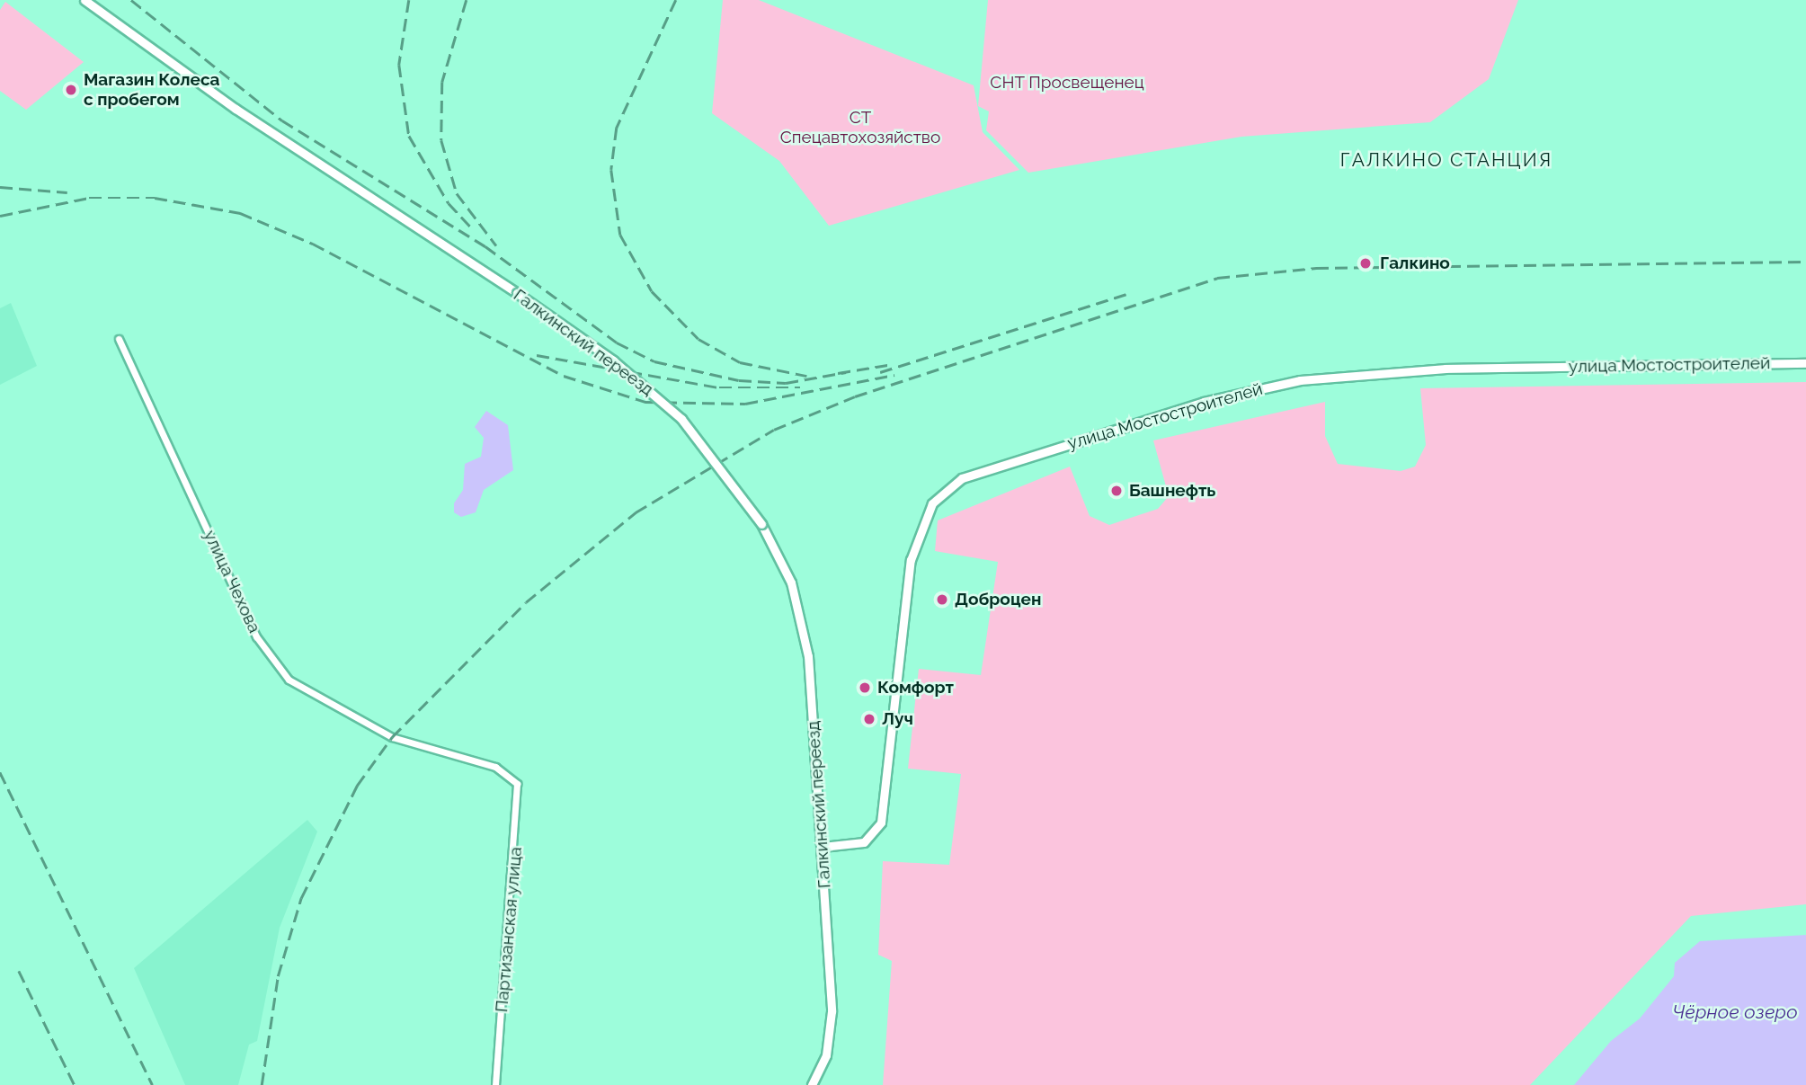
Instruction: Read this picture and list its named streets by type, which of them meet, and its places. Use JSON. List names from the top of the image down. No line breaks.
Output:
{"streets":{"main road":["Галкинский переезд","улица Мостостроителей"],"street":["улица Чехова","Партизанская улица"]},"crossings":[["Галкинский переезд","улица Мостостроителей"],["улица Чехова","Партизанская улица"]],"districts":["ГАЛКИНО СТАНЦИЯ"],"water":["Чёрное озеро"],"parks":["СНТ Просвещенец","СТ Спецавтохозяйство"],"places":["Магазин Колеса с пробегом","Галкино","Башнефть","Доброцен","Комфорт","Луч"]}
